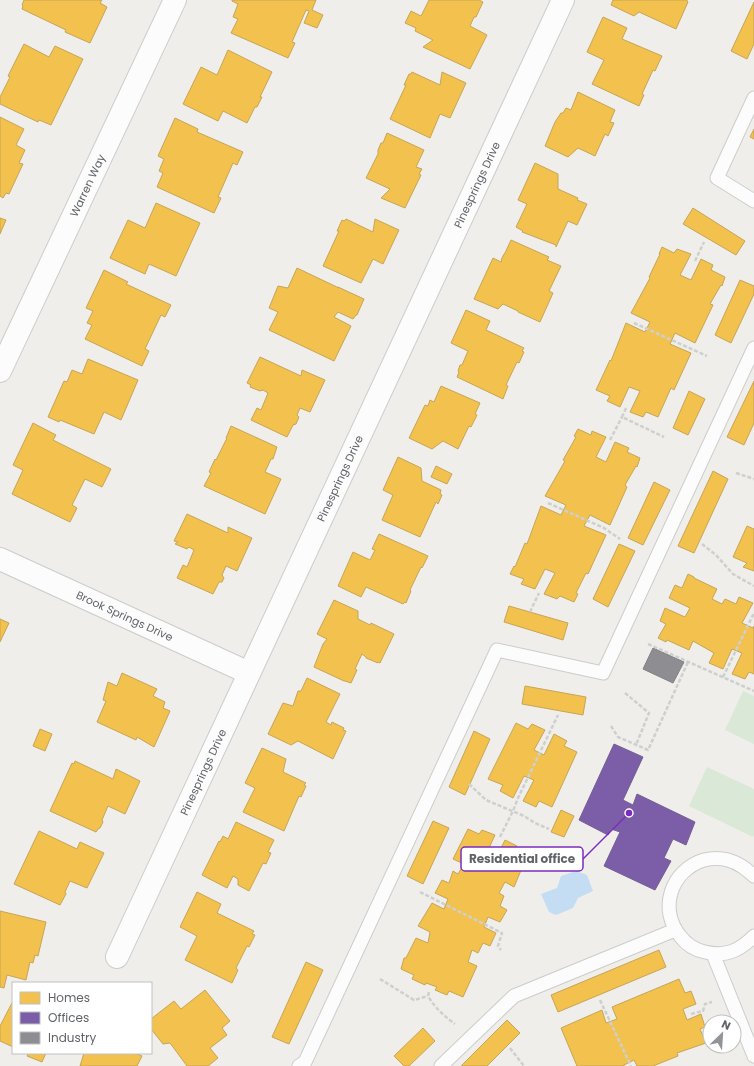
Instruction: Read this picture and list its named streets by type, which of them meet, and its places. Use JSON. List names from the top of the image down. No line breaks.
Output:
{"streets":{"street":["Warren Way","Pinesprings Drive","Brook Springs Drive"]},"crossings":[["Pinesprings Drive","Brook Springs Drive"]],"places":["Residential office"],"legend":["Homes","Offices","Industry"],"north":"top right"}
